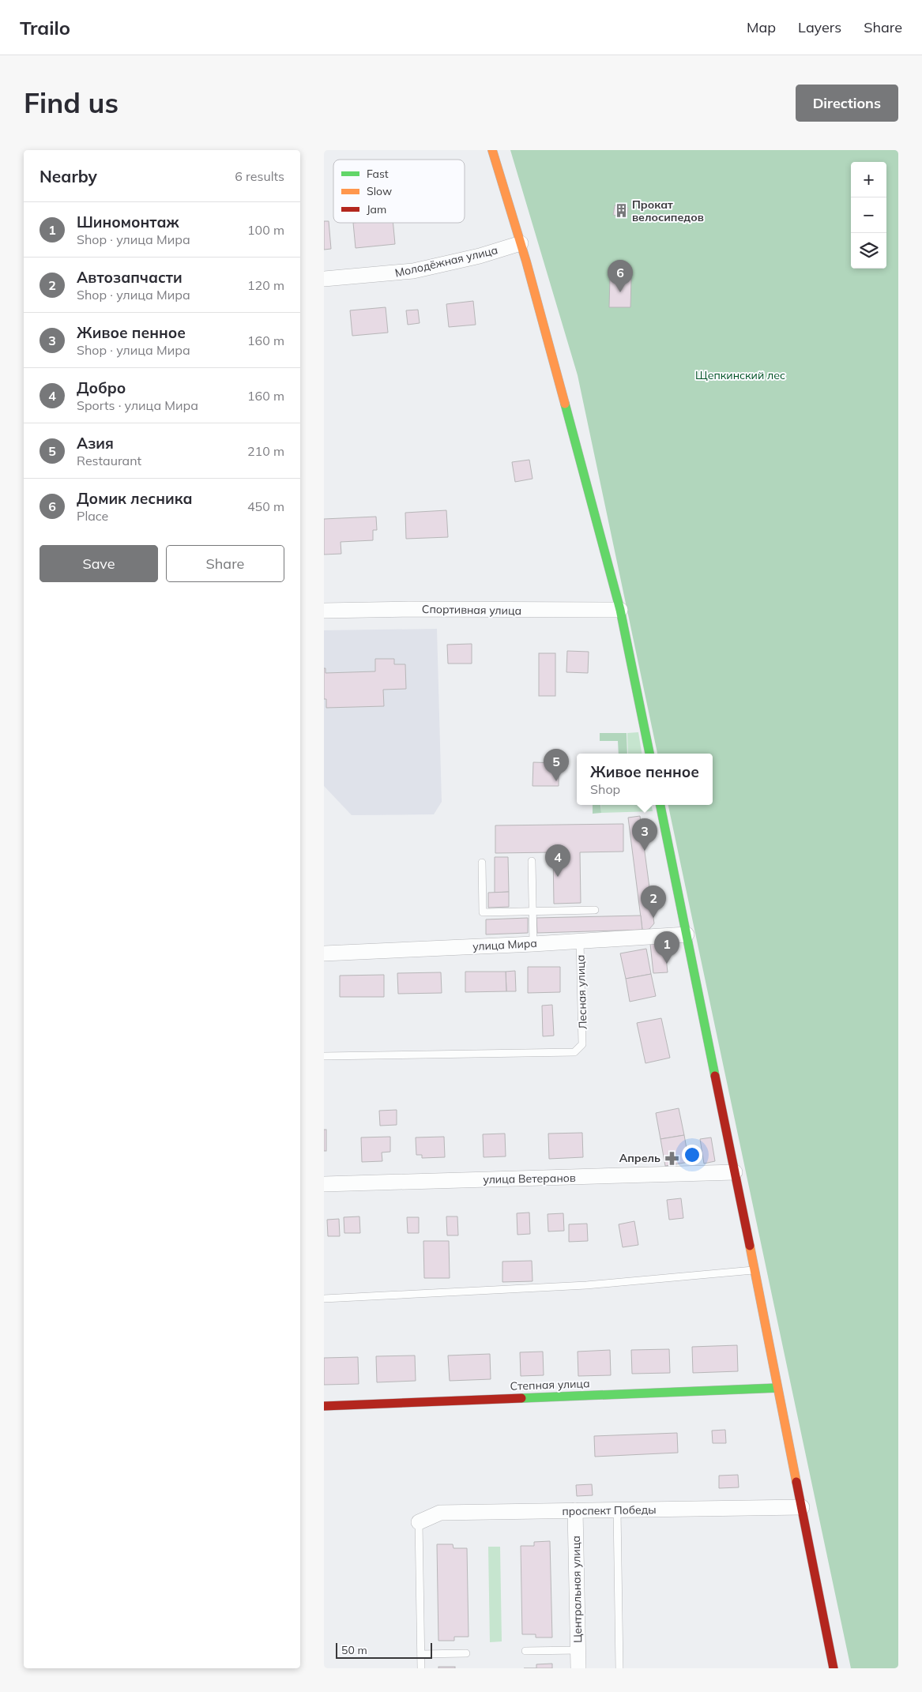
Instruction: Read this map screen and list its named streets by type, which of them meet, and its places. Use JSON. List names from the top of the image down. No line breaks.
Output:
{"streets":{"main road":["Степная улица"],"street":["Молодёжная улица","Спортивная улица","улица Мира","улица Ветеранов","проспект Победы","Центральная улица"],"lane":["Лесная улица"]},"crossings":[["улица Мира","Лесная улица"],["проспект Победы","Центральная улица"]],"parks":["Щепкинский лес"],"places":{"building":["Прокат велосипедов"],"pharmacy":["Апрель"]},"legend":["Fast","Slow","Jam"],"scale_bar":"50 m","page":{"header":"Trailo","nav":["Map","Layers","Share"],"buttons":["Directions",["Save","Share"]],"title":"Find us","heading":["Nearby","6 results"],"map_buttons":["+","−"],"list":[{"mark":"1","name":"Шиномонтаж","note":"Shop · улица Мира","value":"100 m"},{"mark":"2","name":"Автозапчасти","note":"Shop · улица Мира","value":"120 m"},{"mark":"3","name":"Живое пенное","note":"Shop · улица Мира","value":"160 m"},{"mark":"4","name":"Добро","note":"Sports · улица Мира","value":"160 m"},{"mark":"5","name":"Азия","note":"Restaurant","value":"210 m"},{"mark":"6","name":"Домик лесника","note":"Place","value":"450 m"}],"pins":["6","5","3","4","2","1"],"popup":["Живое пенное","Shop"],"scale":"50 m"}}
